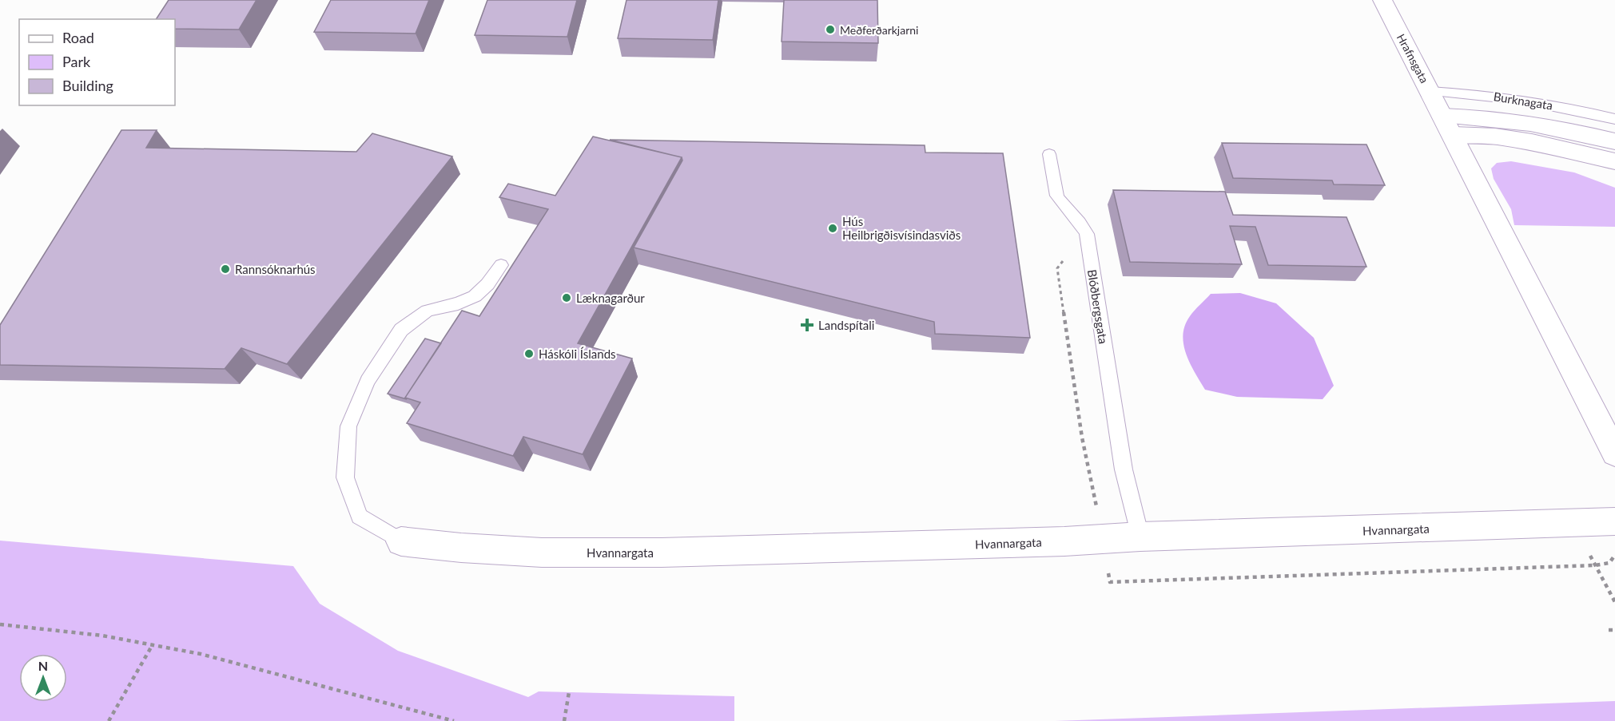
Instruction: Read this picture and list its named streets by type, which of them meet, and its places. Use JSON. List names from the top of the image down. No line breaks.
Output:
{"streets":{"street":["Hrafnsgata","Burknagata","Hvannargata"],"lane":["Blóðbergsgata"]},"crossings":[["Hrafnsgata","Burknagata"],["Blóðbergsgata","Hvannargata"]],"places":{"other":["Meðferðarkjarni","Hús Heilbrigðisvísindasviðs","Rannsóknarhús","Læknagarður","Háskóli Íslands"],"health":["Landspítali"]},"legend":["Road","Park","Building"],"north":"top"}
